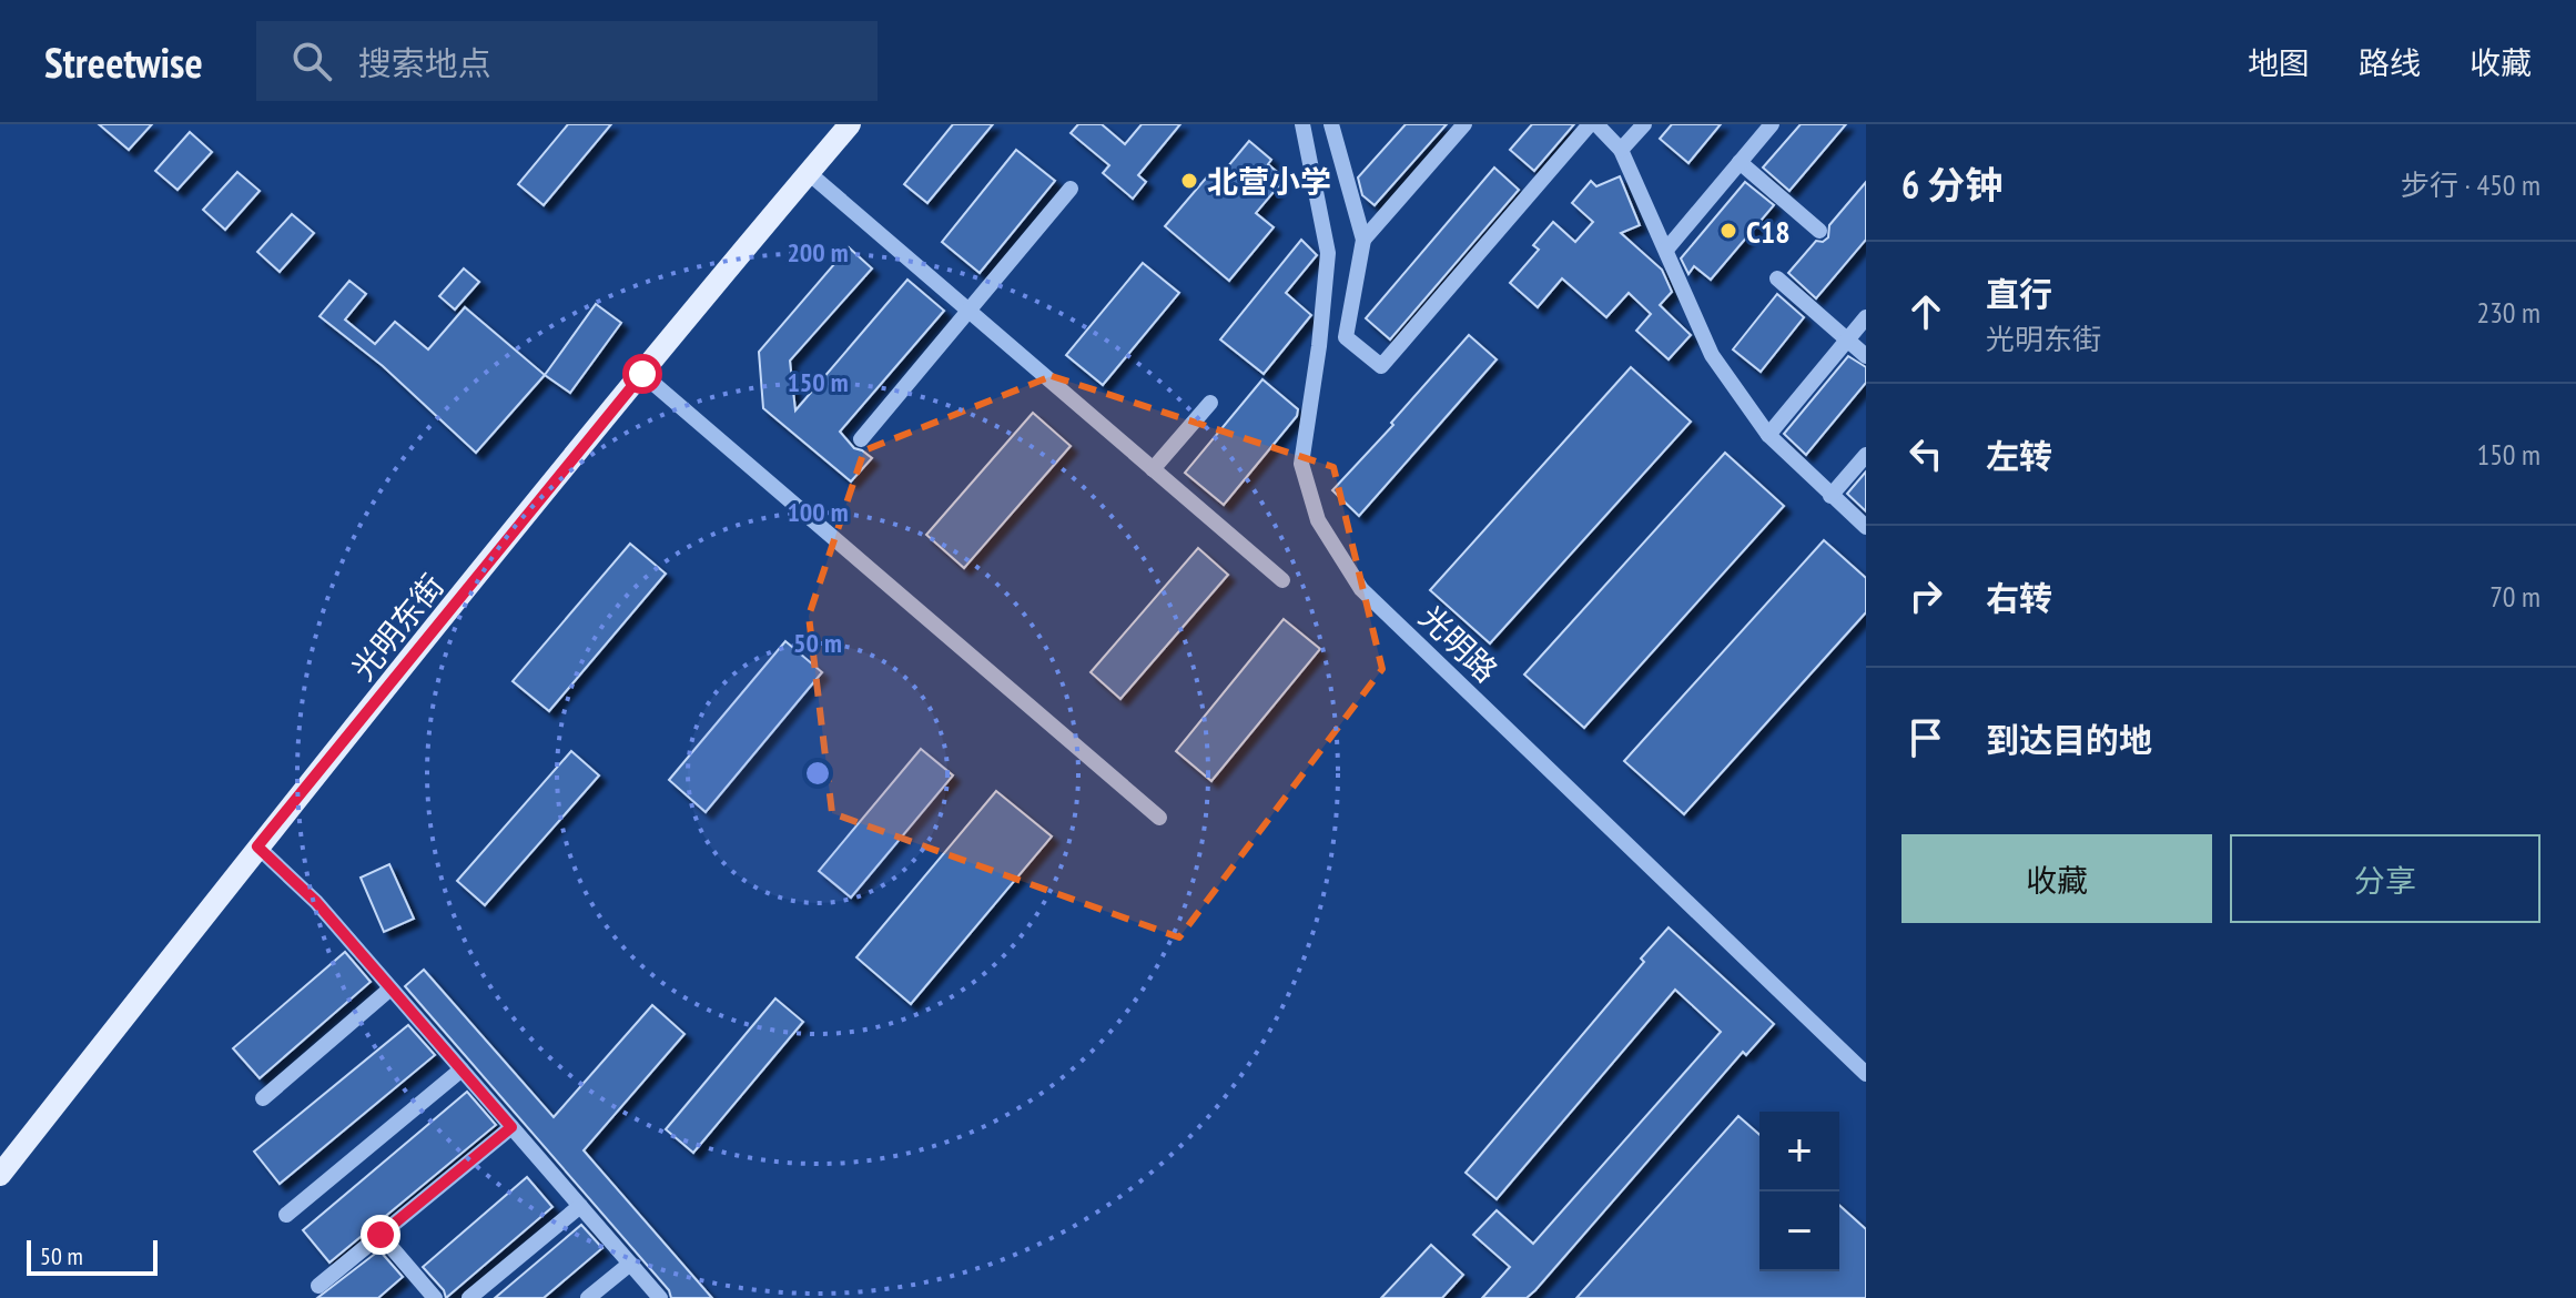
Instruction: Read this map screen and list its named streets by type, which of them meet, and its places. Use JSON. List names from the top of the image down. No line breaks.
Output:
{"streets":{"main road":["光明东街"],"street":["光明路"]},"places":["北营小学","C18"],"scale_bar":"50 m","page":{"header":"Streetwise","search":"搜索地点","nav":["地图","路线","收藏"],"heading":["6 分钟","步行 · 450 m"],"list":[["直行","光明东街","230 m"],["左转","150 m"],["右转","70 m"],"到达目的地"],"buttons":["收藏","分享"],"map_buttons":["+","−"],"scale":"50 m"},"rings":["200 m","150 m","100 m","50 m"]}
